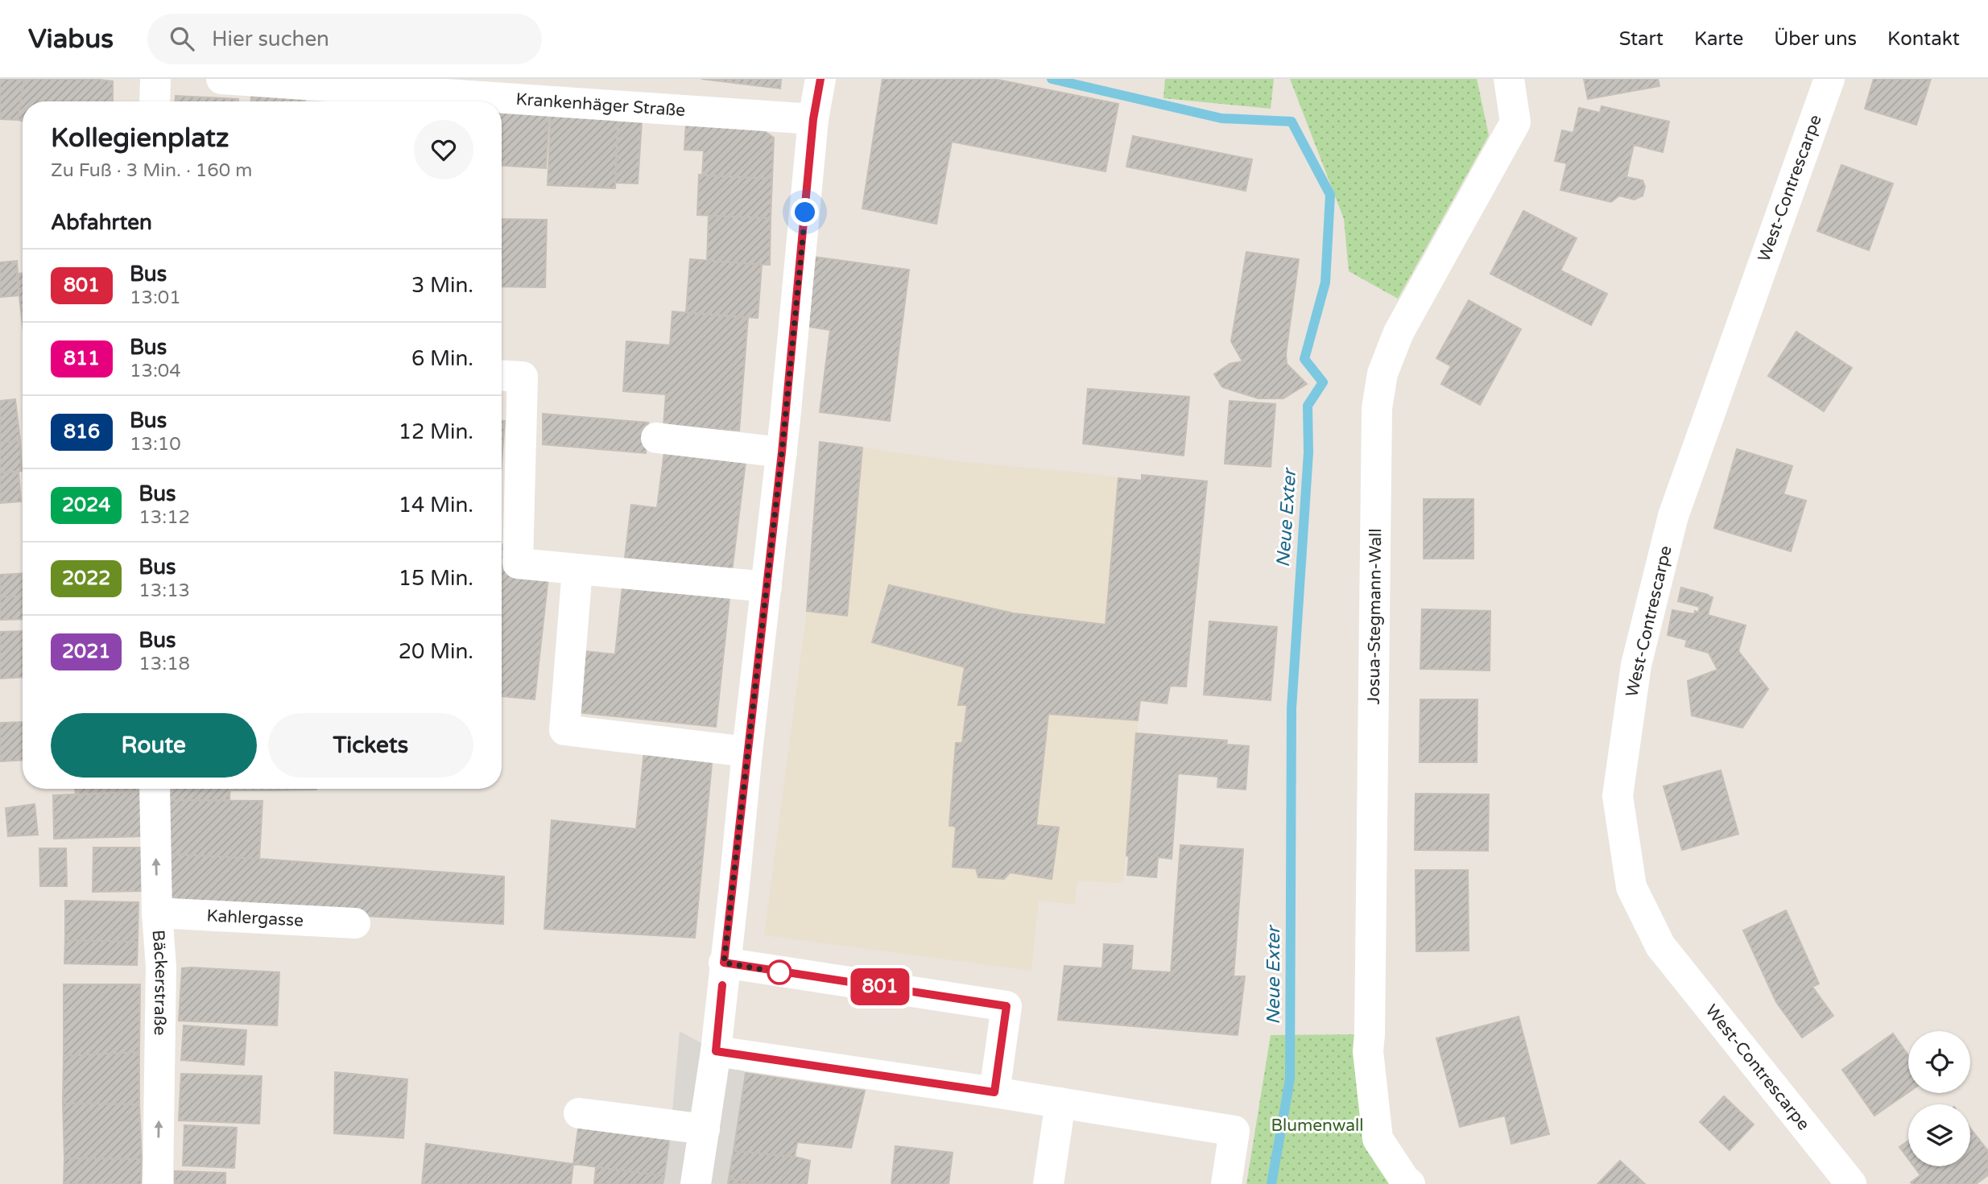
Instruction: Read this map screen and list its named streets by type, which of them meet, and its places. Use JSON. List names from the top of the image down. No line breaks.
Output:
{"streets":{"street":["Krankenhäger Straße","West-Contrescarpe","Josua-Stegmann-Wall","Kahlergasse","Bäckerstraße"]},"crossings":[["Kahlergasse","Bäckerstraße"]],"one_way":["Bäckerstraße"],"water":["Neue Exter"],"parks":["Blumenwall"],"lines":["bus line 801"],"page":{"header":"Viabus","search":"Hier suchen","nav":["Start","Karte","Über uns","Kontakt"],"on_map":"801","heading":[["Kollegienplatz","Zu Fuß · 3 Min. · 160 m"],"Abfahrten"],"list":[{"mark":"801","name":"Bus","note":"13:01","value":"3 Min."},{"mark":"811","name":"Bus","note":"13:04","value":"6 Min."},{"mark":"816","name":"Bus","note":"13:10","value":"12 Min."},{"mark":"2024","name":"Bus","note":"13:12","value":"14 Min."},{"mark":"2022","name":"Bus","note":"13:13","value":"15 Min."},{"mark":"2021","name":"Bus","note":"13:18","value":"20 Min."}],"buttons":["Route","Tickets"]}}
